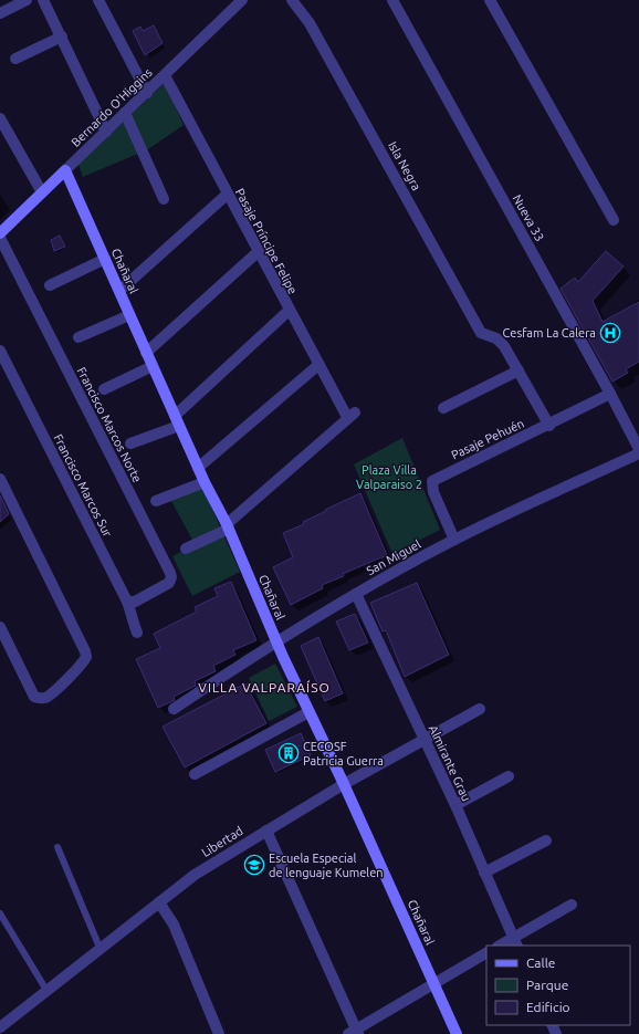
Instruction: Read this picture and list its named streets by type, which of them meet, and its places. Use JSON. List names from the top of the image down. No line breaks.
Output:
{"streets":{"street":["Bernardo O'Higgins","Isla Negra","Nueva 33","Pasaje Príncipe Felipe","Chañaral","Francisco Marcos Norte","Pasaje Pehuén","Francisco Marcos Sur","San Miguel","Almirante Grau","Libertad"]},"crossings":[["Bernardo O'Higgins","Pasaje Príncipe Felipe"],["Bernardo O'Higgins","Chañaral"],["Nueva 33","Pasaje Pehuén"],["Pasaje Príncipe Felipe","Chañaral"],["Chañaral","San Miguel"],["Chañaral","Libertad"],["Francisco Marcos Norte","Francisco Marcos Sur"],["Pasaje Pehuén","San Miguel"],["San Miguel","Almirante Grau"],["Almirante Grau","Libertad"]],"districts":["VILLA VALPARAÍSO"],"parks":["Plaza Villa Valparaiso 2"],"places":{"hospital":["Cesfam La Calera"],"building":["CECOSF Patricia Guerra"],"school or university":["Escuela Especial de lenguaje Kumelen"]},"legend":["Calle","Parque","Edificio"]}
